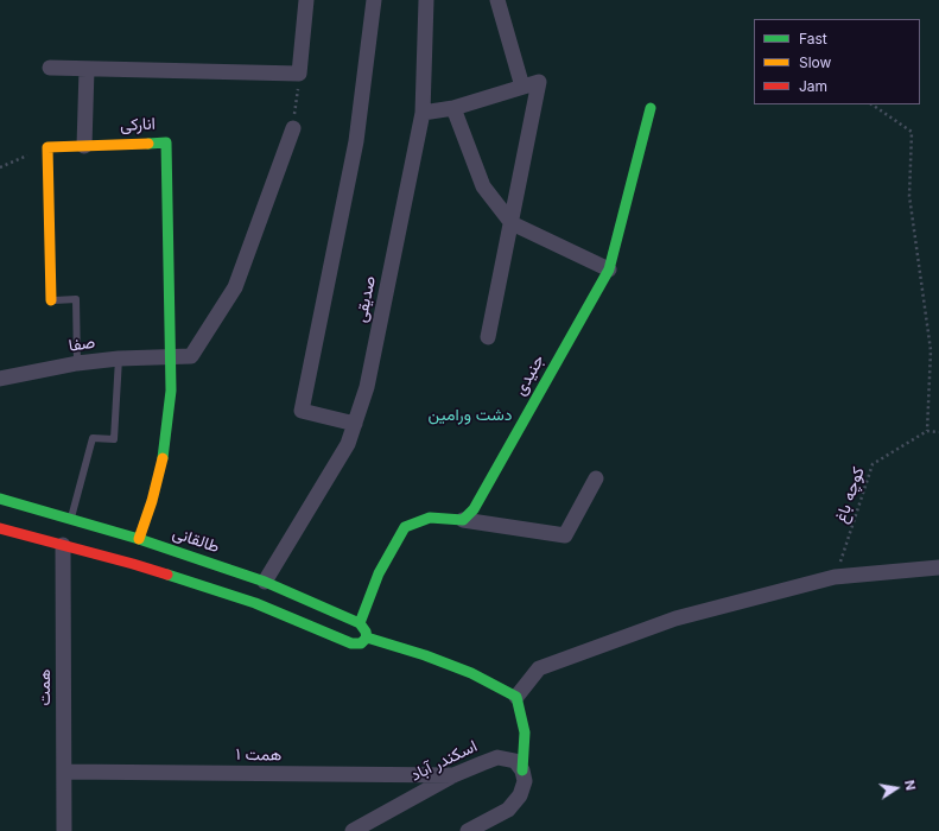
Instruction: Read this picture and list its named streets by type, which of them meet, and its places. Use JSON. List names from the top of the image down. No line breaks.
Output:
{"streets":{"street":["انارکی","صدیقی","صفا","جنیدی","طالقانی","همت","همت ۱","اسکندر آباد"],"path":["کوچه باغ"]},"crossings":[["انارکی","صفا"],["انارکی","طالقانی"],["صدیقی","طالقانی"],["طالقانی","همت"],["همت","همت ۱"],["همت ۱","اسکندر آباد"]],"parks":["دشت ورامین"],"legend":["Fast","Slow","Jam"],"north":"right"}
